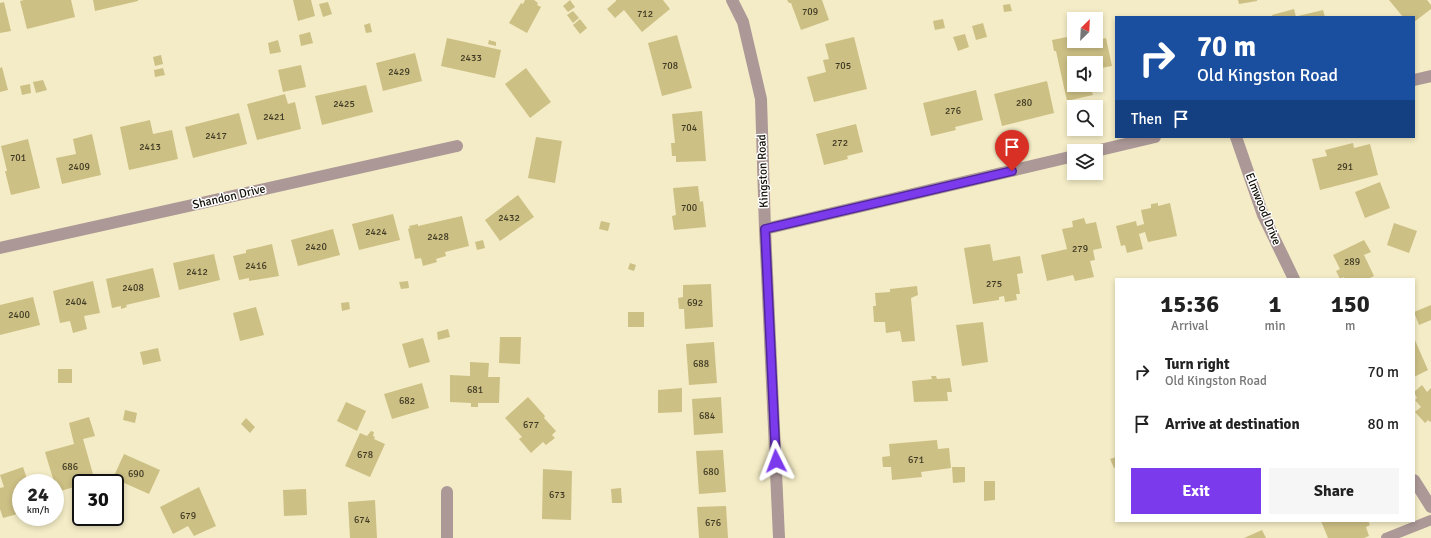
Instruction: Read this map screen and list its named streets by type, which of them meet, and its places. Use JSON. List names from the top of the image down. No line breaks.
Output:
{"streets":{"street":["Kingston Road","Shandon Drive","Elmwood Drive"]},"house_numbers":["709","712","2433","708","705","2429","280","2425","276","2421","704","2417","272","2413","701","2409","291","700","2432","2424","2428","2420","279","289","2416","2412","275","2408","2404","692","2400","688","681","682","684","677","678","671","686","680","690","673","679","674","676"],"north":"top right","page":{"turn":["70 m","Old Kingston Road"],"then":"Then","eta":["15:36","Arrival","1","min","150","m"],"list":[{"name":"Turn right","note":"Old Kingston Road","value":"70 m"},{"name":"Arrive at destination","value":"80 m"}],"buttons":["Exit","Share"],"speed":"24 km/h","limit":"30"}}
